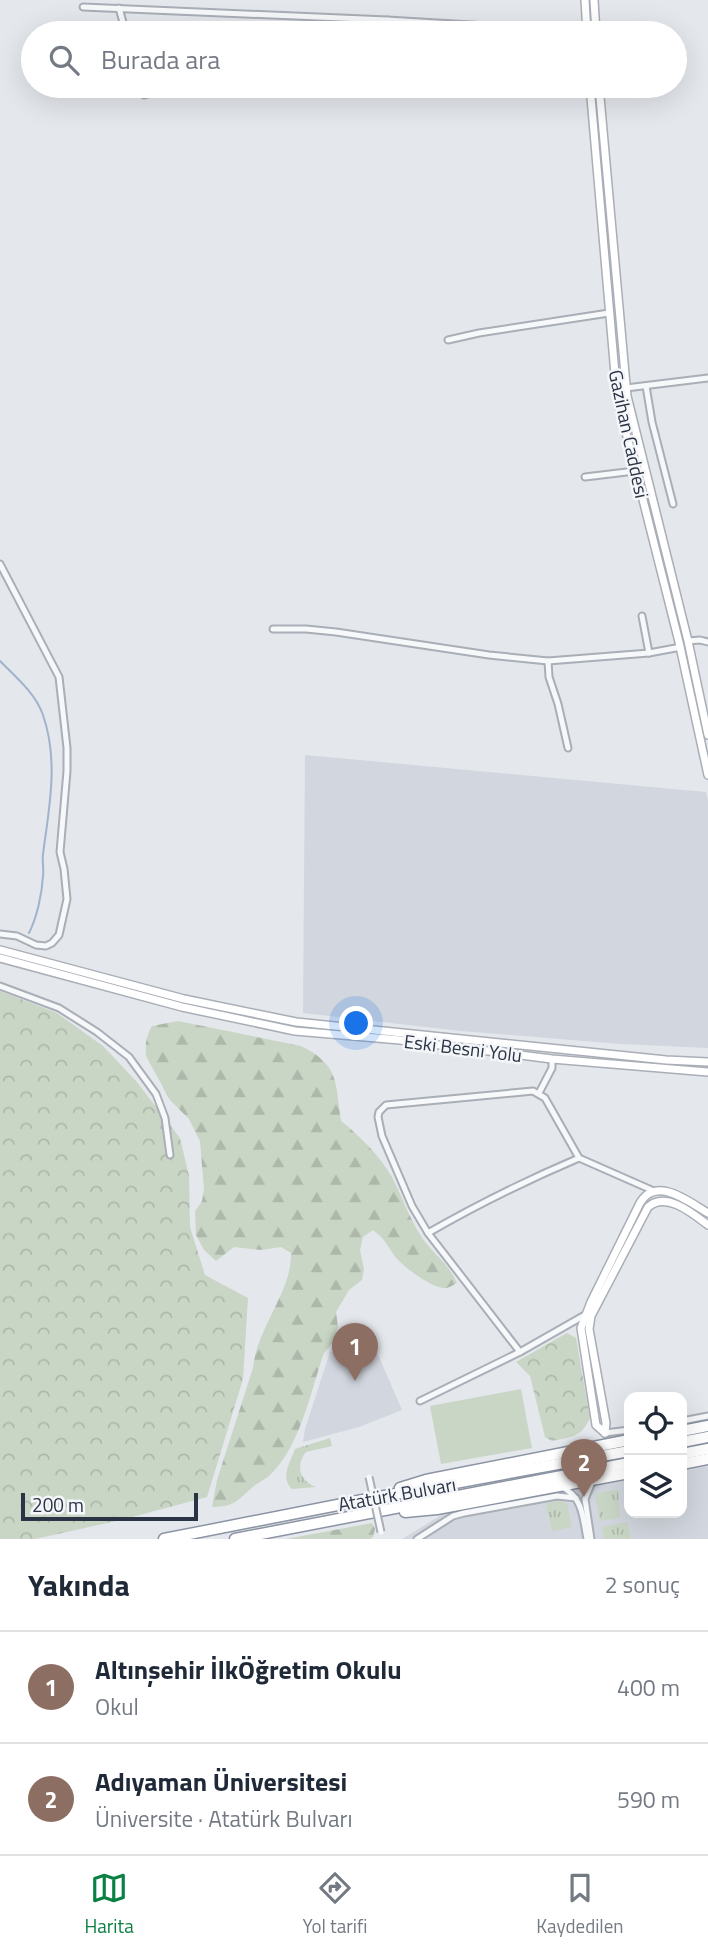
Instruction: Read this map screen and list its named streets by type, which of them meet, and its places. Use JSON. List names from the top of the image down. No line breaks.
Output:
{"streets":{"highway":["Atatürk Bulvarı"],"main road":["Gazihan Caddesi","Eski Besni Yolu"]},"scale_bar":"200 m","page":{"search":"Burada ara","pins":["1","2"],"scale":"200 m","heading":["Yakında","2 sonuç"],"list":[{"mark":"1","name":"Altınşehir İlkÖğretim Okulu","note":"Okul","value":"400 m"},{"mark":"2","name":"Adıyaman Üniversitesi","note":"Üniversite · Atatürk Bulvarı","value":"590 m"}],"nav":["Harita","Yol tarifi","Kaydedilen"]}}
